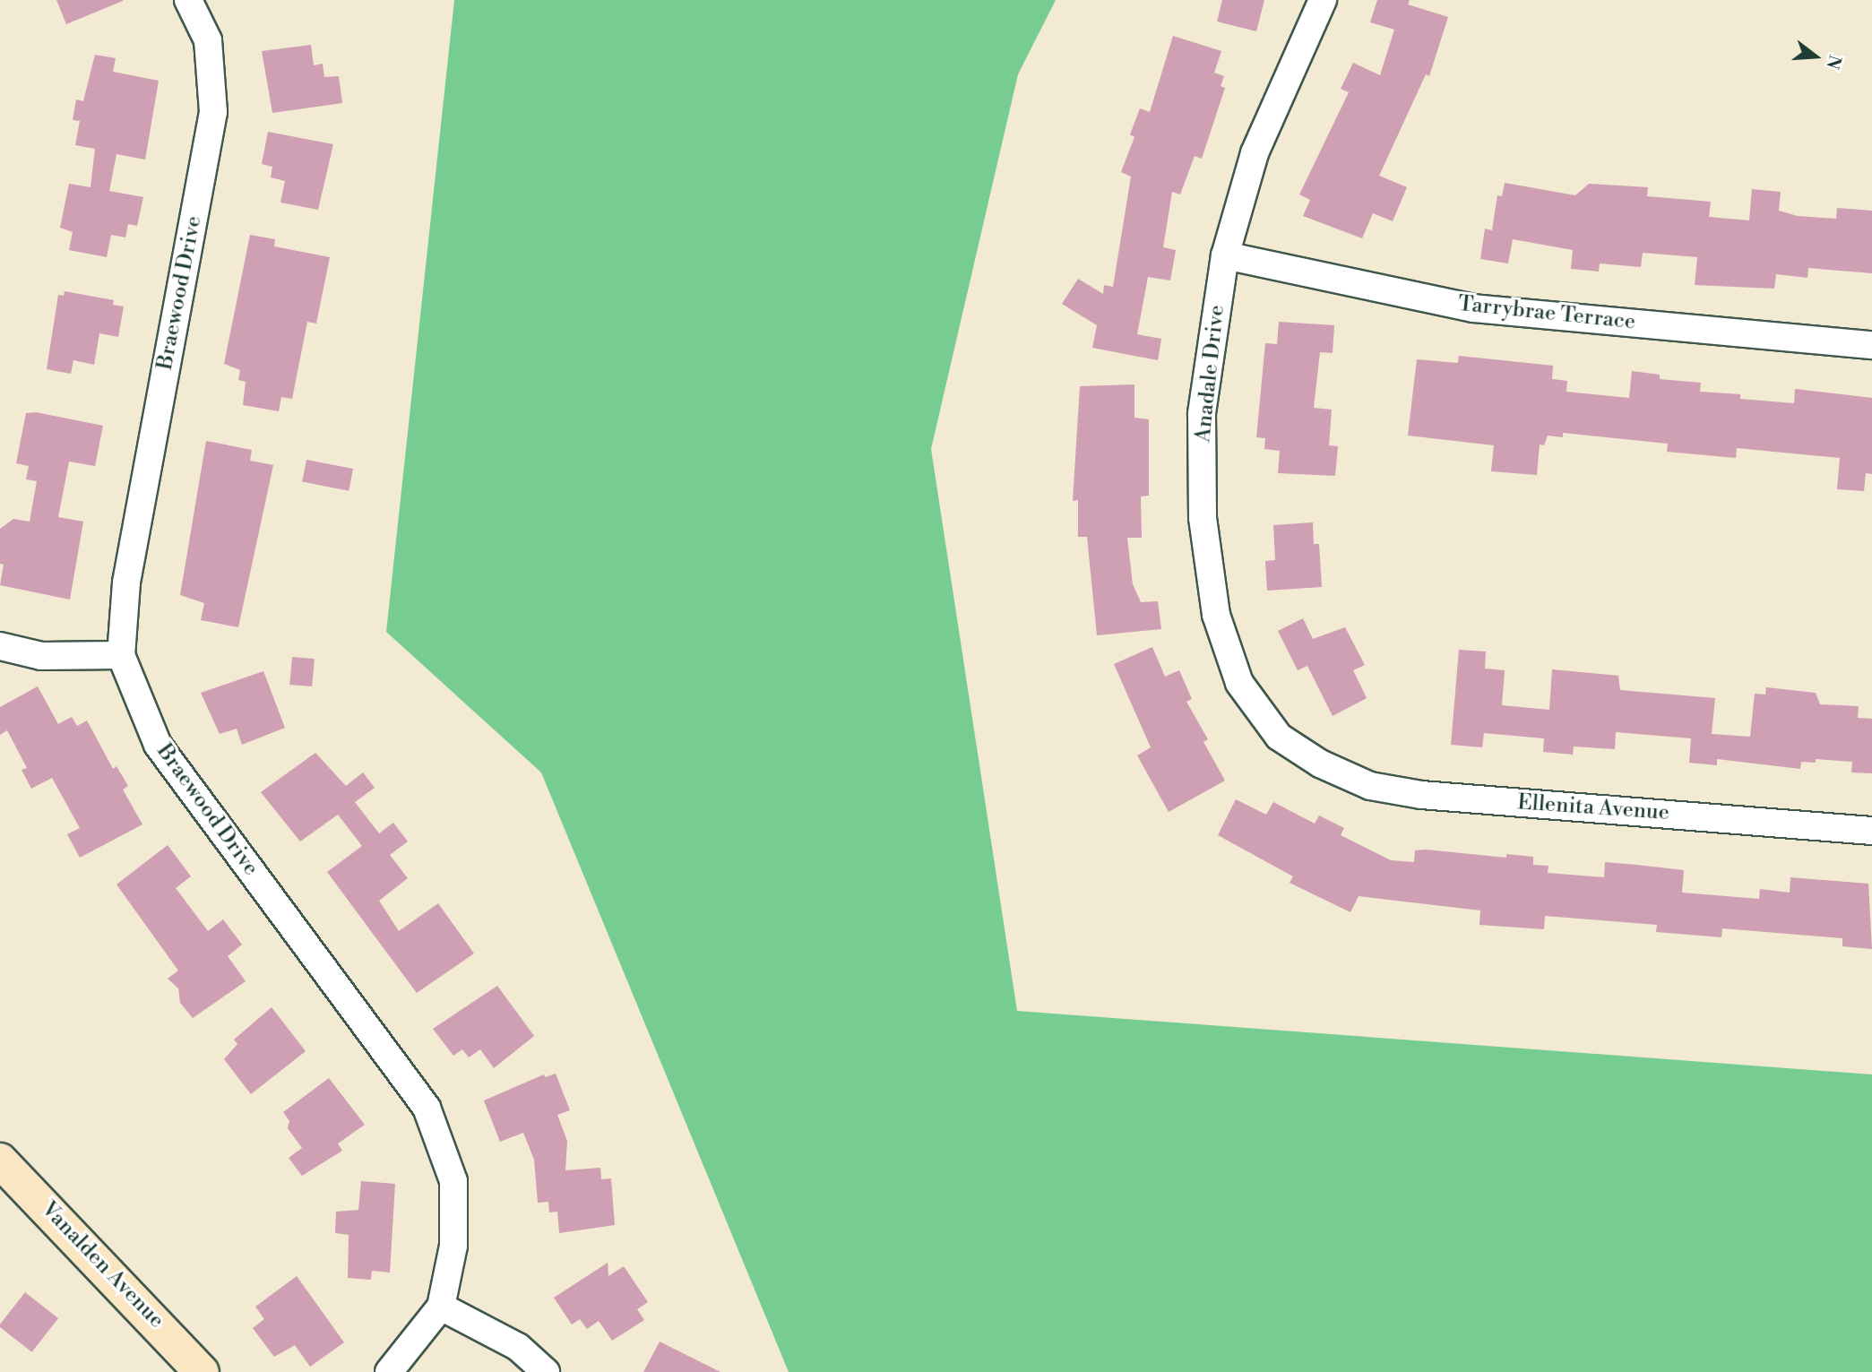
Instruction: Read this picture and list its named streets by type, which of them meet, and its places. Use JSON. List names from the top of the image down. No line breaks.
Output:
{"streets":{"main road":["Vanalden Avenue"],"street":["Braewood Drive","Tarrybrae Terrace","Anadale Drive","Ellenita Avenue"]},"crossings":[["Tarrybrae Terrace","Anadale Drive"],["Anadale Drive","Ellenita Avenue"]],"north":"right"}
